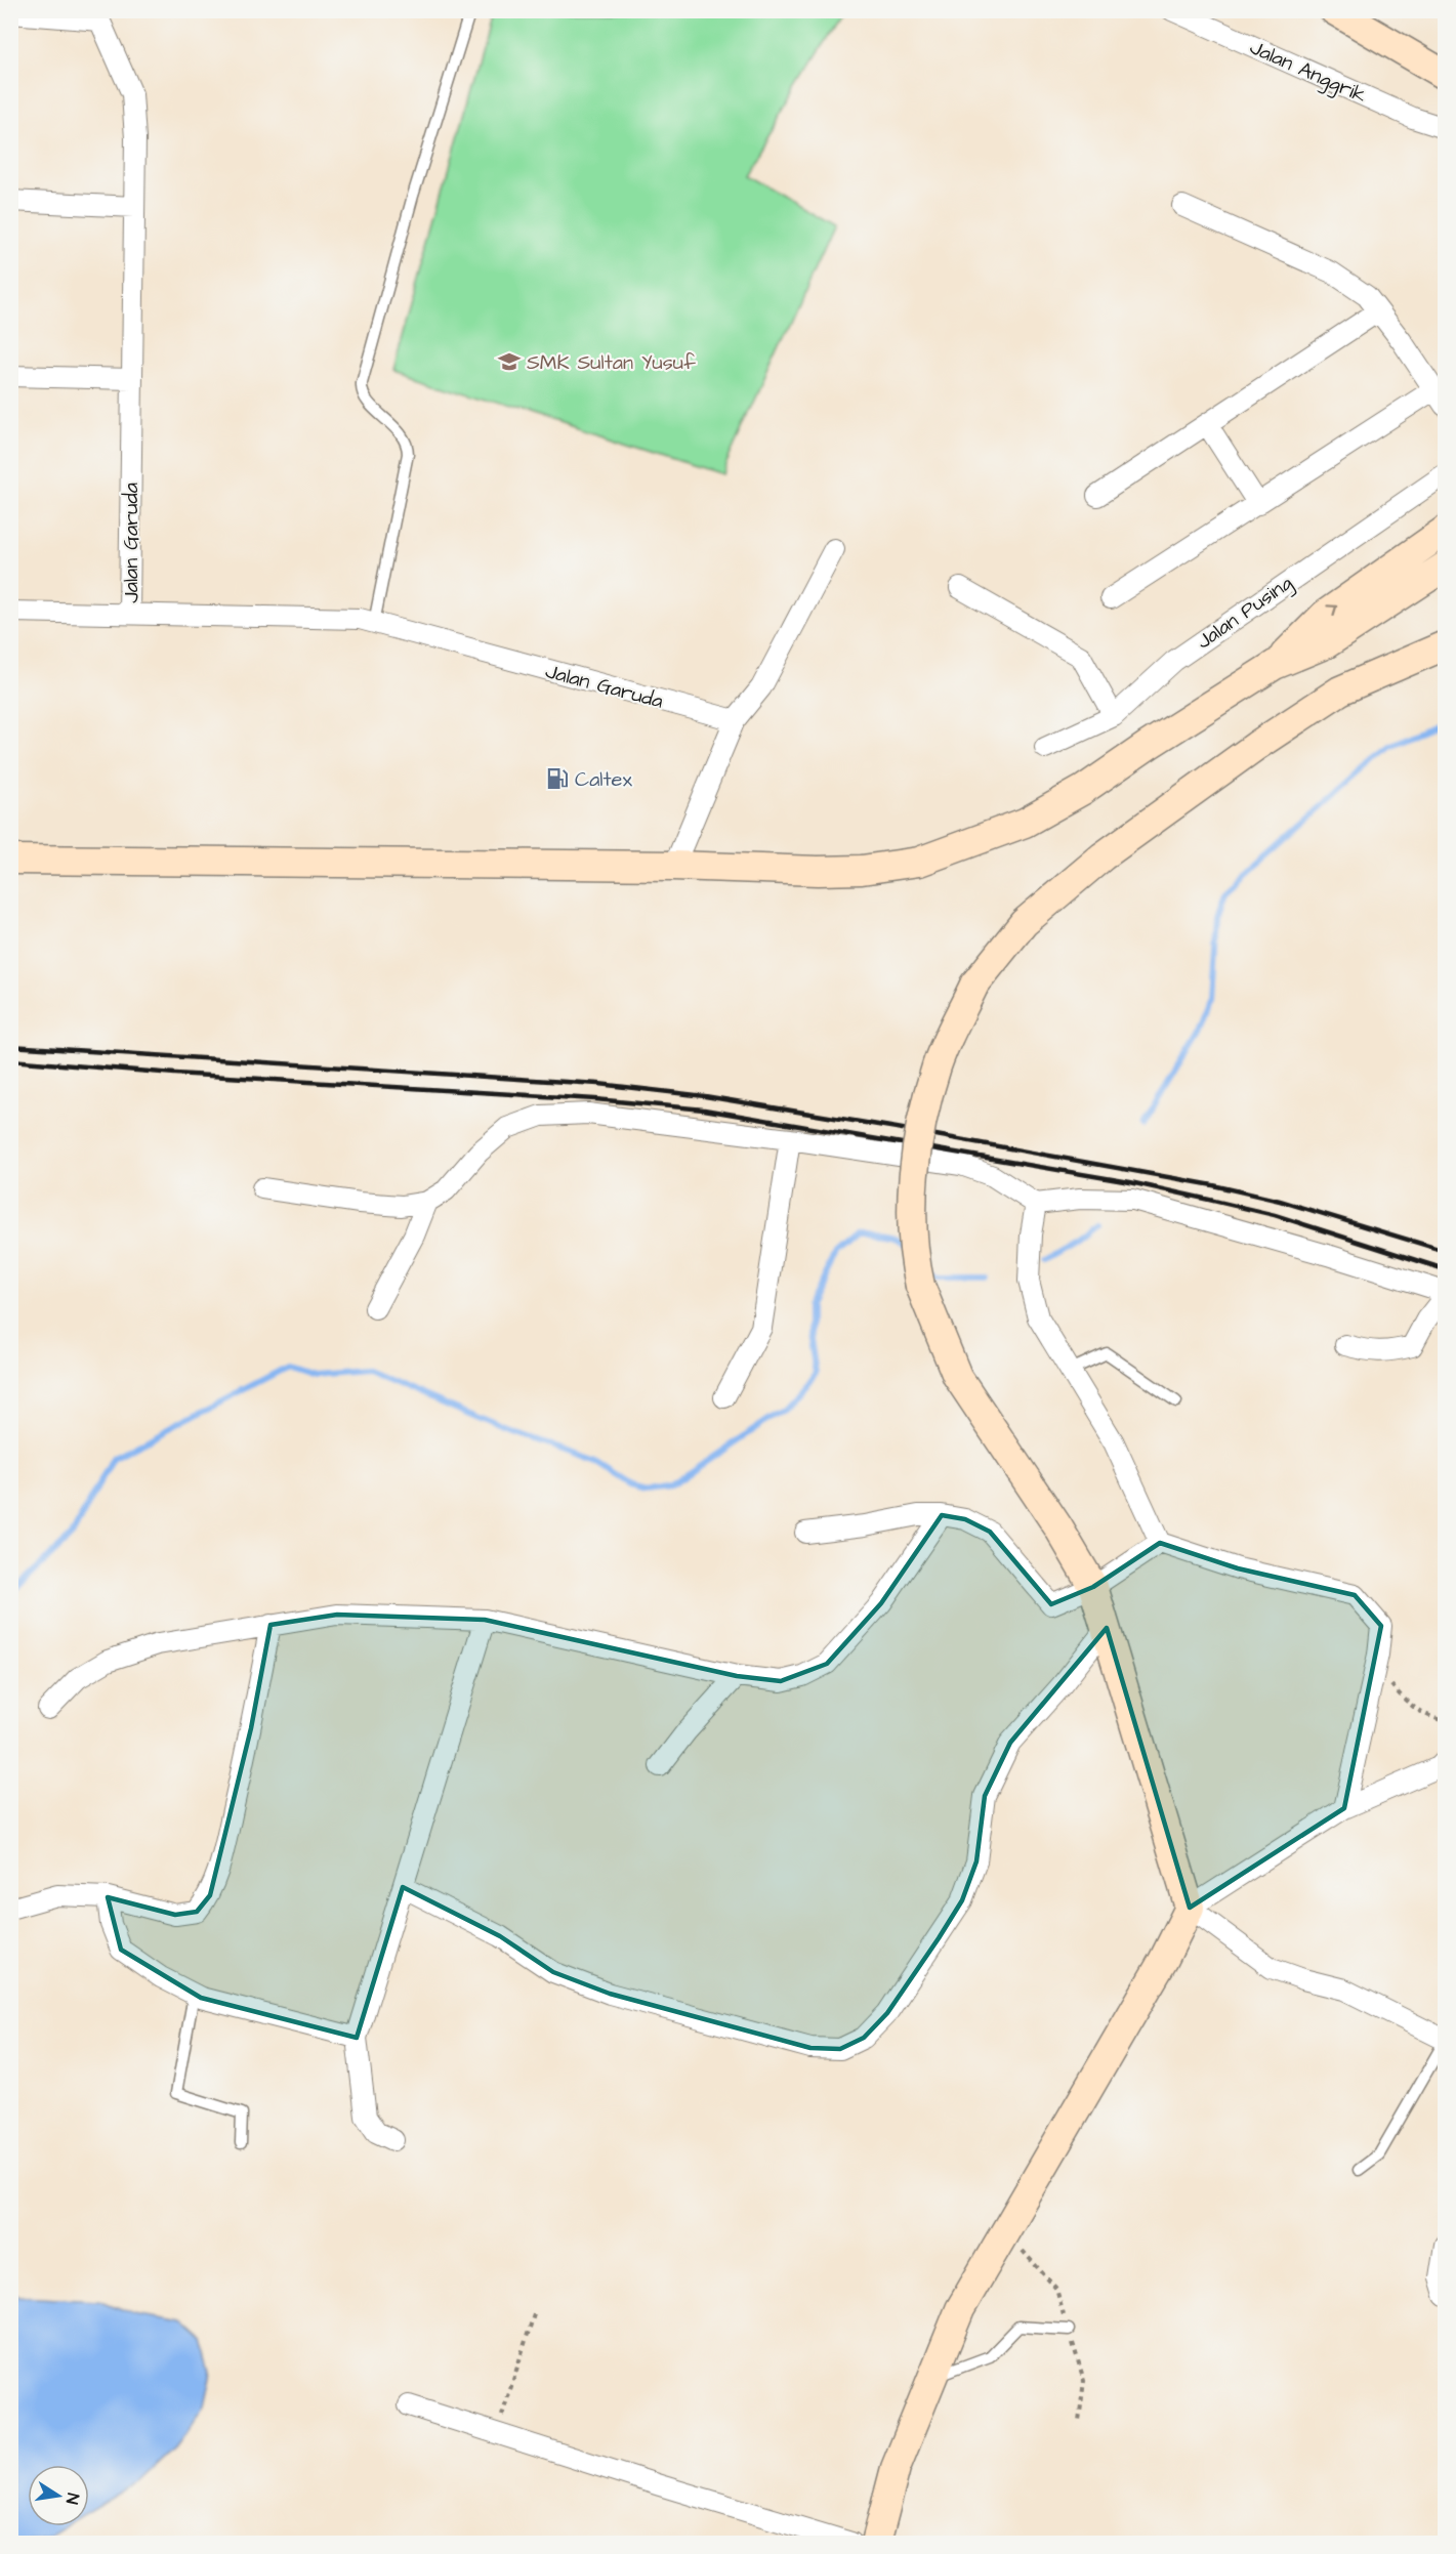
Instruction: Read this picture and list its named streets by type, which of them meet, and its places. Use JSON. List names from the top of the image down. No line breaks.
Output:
{"streets":{"street":["Jalan Anggrik","Jalan Garuda","Jalan Pusing"]},"places":{"school or university":["SMK Sultan Yusuf"],"fuel station":["Caltex"]},"north":"right"}
